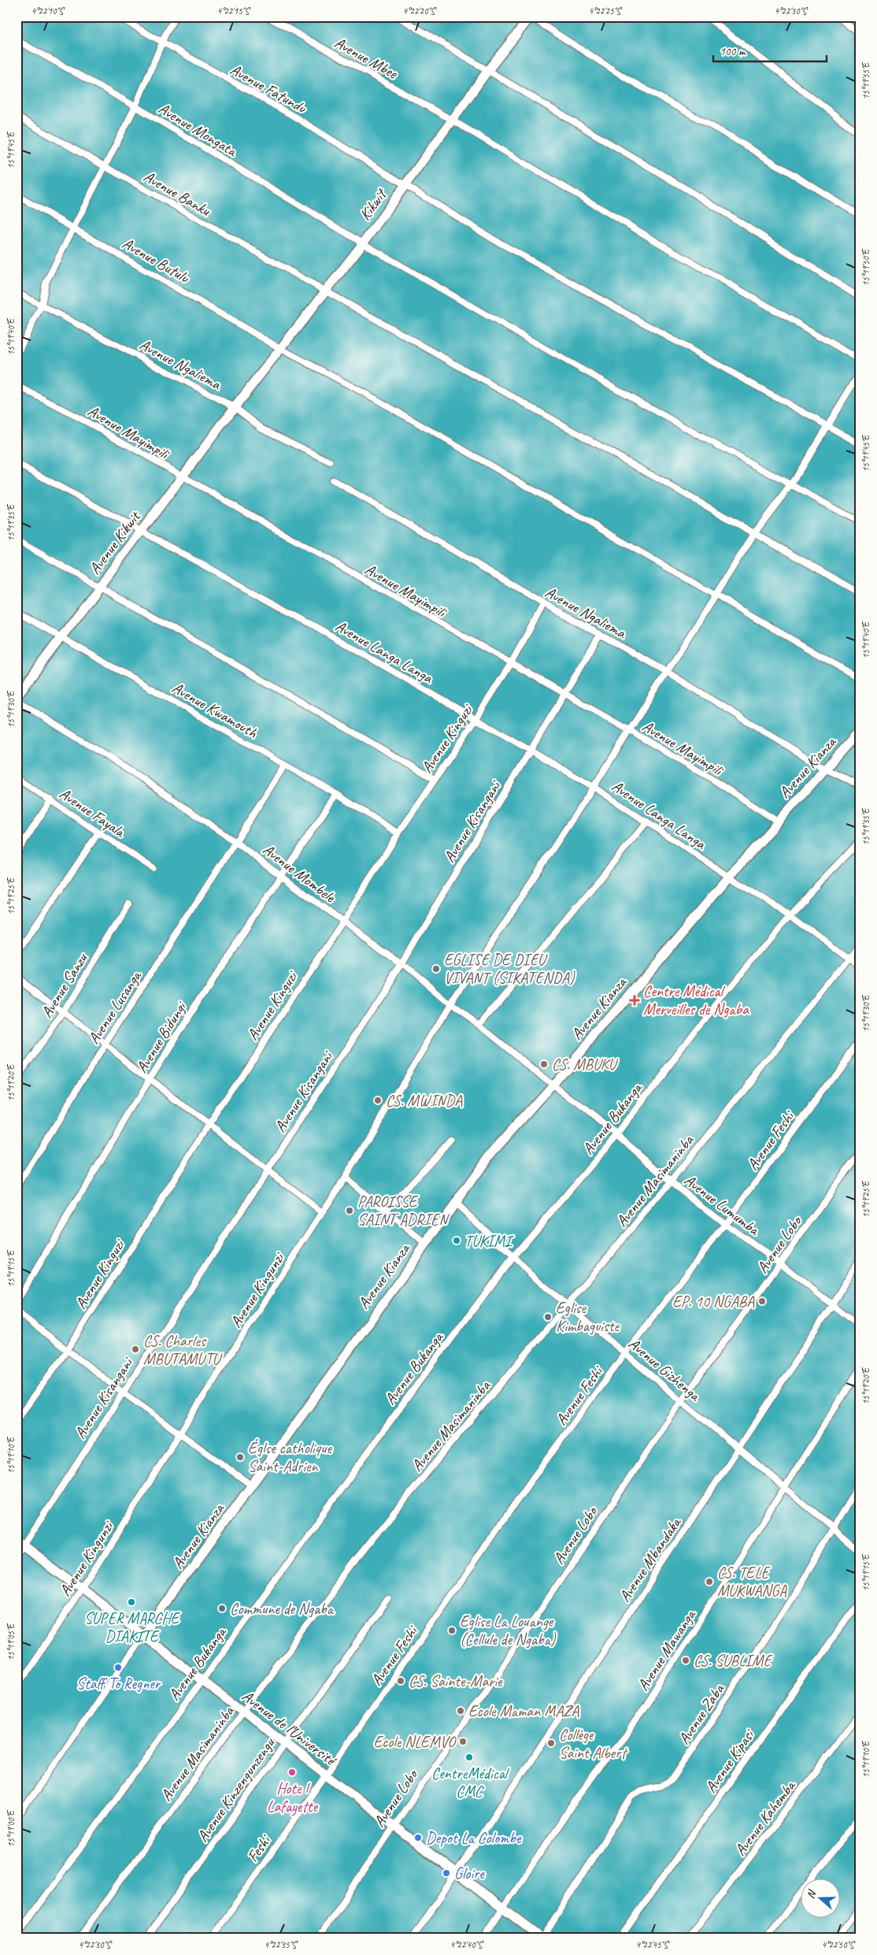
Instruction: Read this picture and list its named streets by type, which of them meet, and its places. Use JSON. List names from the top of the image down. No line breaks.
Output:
{"streets":{"main road":["Kikwit","Avenue Kikwit","Avenue Kianza","Avenue de l’Université"],"street":["Avenue Mbee","Avenue Fatundu","Avenue Mongata","Avenue Banku","Avenue Butulu","Avenue Ngaliema","Avenue Mayimpili","Avenue Langa Langa","Avenue Kwamouth","Avenue Kinguzi","Avenue Fayala","Avenue Kisangani","Avenue Mombele","Avenue Sanzu","Avenue Lusanga","Avenue Bidungi","Avenue Bukanga","Avenue Feshi","Avenue Masimaninba","Avenue Lumumba","Avenue Lobo","Avenue Kingunzi","Avenue Gizhenga","Avenue Mbandaka","Avenue Mawanga","Avenue Zaba","Avenue Kipasi","Avenue Kinzengunzengu","Avenue Kahemba","Feshi"]},"crossings":[["Avenue Mbee","Kikwit"],["Avenue Fatundu","Kikwit"],["Avenue Fatundu","Avenue Kingunzi"],["Avenue Mongata","Kikwit"],["Avenue Mongata","Avenue Kingunzi"],["Avenue Banku","Kikwit"],["Avenue Banku","Avenue Kingunzi"],["Kikwit","Avenue Butulu"],["Kikwit","Avenue Ngaliema"],["Kikwit","Avenue Kikwit"],["Avenue Butulu","Avenue Kingunzi"],["Avenue Ngaliema","Avenue Kikwit"],["Avenue Ngaliema","Avenue Kinguzi"],["Avenue Ngaliema","Avenue Kianza"],["Avenue Ngaliema","Avenue Kisangani"],["Avenue Ngaliema","Avenue Kingunzi"],["Avenue Mayimpili","Avenue Kikwit"],["Avenue Mayimpili","Avenue Kinguzi"],["Avenue Mayimpili","Avenue Kianza"],["Avenue Mayimpili","Avenue Kisangani"],["Avenue Mayimpili","Avenue Kingunzi"],["Avenue Kikwit","Avenue Langa Langa"],["Avenue Kikwit","Avenue Kwamouth"],["Avenue Langa Langa","Avenue Kinguzi"],["Avenue Langa Langa","Avenue Kianza"],["Avenue Langa Langa","Avenue Kisangani"],["Avenue Langa Langa","Avenue Bukanga"],["Avenue Langa Langa","Avenue Masimaninba"],["Avenue Langa Langa","Avenue Kingunzi"],["Avenue Kwamouth","Avenue Kinguzi"],["Avenue Kwamouth","Avenue Lusanga"],["Avenue Kwamouth","Avenue Bidungi"],["Avenue Kinguzi","Avenue Mombele"],["Avenue Kianza","Avenue Mombele"],["Avenue Kianza","Avenue Lumumba"],["Avenue Kianza","Avenue Gizhenga"],["Avenue Kianza","Avenue de l’Université"],["Avenue Kisangani","Avenue Mombele"],["Avenue Kisangani","Avenue de l’Université"],["Avenue Mombele","Avenue Lusanga"],["Avenue Mombele","Avenue Bidungi"],["Avenue Mombele","Avenue Lumumba"],["Avenue Mombele","Avenue Kingunzi"],["Avenue Bukanga","Avenue Lumumba"],["Avenue Bukanga","Avenue Gizhenga"],["Avenue Bukanga","Avenue de l’Université"],["Avenue Feshi","Avenue Lumumba"],["Avenue Feshi","Avenue Gizhenga"],["Avenue Feshi","Avenue de l’Université"],["Avenue Feshi","Feshi"],["Avenue Masimaninba","Avenue Lumumba"],["Avenue Masimaninba","Avenue Gizhenga"],["Avenue Masimaninba","Avenue de l’Université"],["Avenue Lumumba","Avenue Lobo"],["Avenue Lumumba","Avenue Mbandaka"],["Avenue Lobo","Avenue Gizhenga"],["Avenue Lobo","Avenue de l’Université"],["Avenue Kingunzi","Avenue de l’Université"],["Avenue Gizhenga","Avenue Mbandaka"],["Avenue Gizhenga","Avenue Mawanga"],["Avenue Gizhenga","Avenue Zaba"],["Avenue Mbandaka","Avenue de l’Université"],["Avenue Mawanga","Avenue de l’Université"],["Avenue Zaba","Avenue de l’Université"],["Avenue de l’Université","Avenue Kinzengunzengu"],["Avenue de l’Université","Feshi"]],"places":{"other":["EGLISE DE DIEU VIVANT (SIKATENDA)","CS. MBUKU","CS. MWINDA","PAROISSE SAINT ADRIEN","TUKIMI","EP. 10 NGABA","Eglise Kimbaguiste","CS. Charles MBUTAMUTU","Églse catholique Saint-Adrien","CS. TELE MUKWANGA","SUPER MARCHE DIAKITE","Commune de Ngaba","Eglise La Louange (Cellule de Ngaba)","CS. SUBLIME","Staff To Regner","CS. Sainte-Marie","Ecole Maman MAZA","Ecole NLEMVO","Collège Saint Albert","CentreMédical CMC","Hote l Lafayette","Depot La Colombe","Gloire"],"health":["Centre Médical Merveilles de Ngaba"]},"scale_bar":"100 m","north":"left","coordinates":["4°22'10\"S","4°22'15\"S","4°22'20\"S","4°22'25\"S","4°22'30\"S","15°19'55\"E","15°19'45\"E","15°19'50\"E","15°19'40\"E","15°19'35\"E","15°19'30\"E","15°19'25\"E","15°19'20\"E","15°19'15\"E","15°19'10\"E","15°19'05\"E","15°19'00\"E","4°22'35\"S","4°22'40\"S","4°22'45\"S","4°22'50\"S"]}
